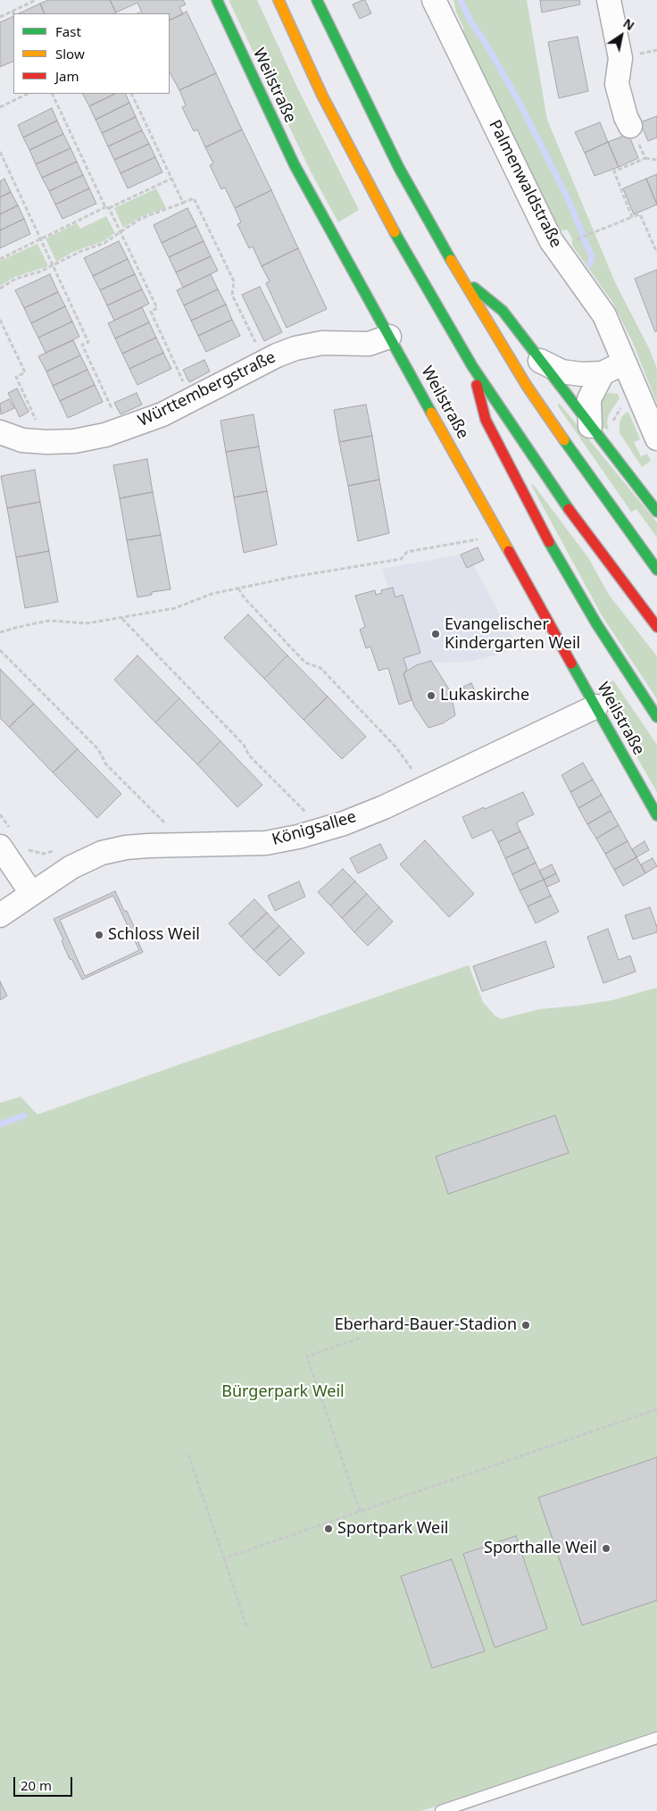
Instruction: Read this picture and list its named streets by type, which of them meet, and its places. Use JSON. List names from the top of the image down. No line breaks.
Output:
{"streets":{"main road":["Weilstraße"],"street":["Palmenwaldstraße","Württembergstraße","Königsallee"]},"crossings":[["Weilstraße","Württembergstraße"],["Weilstraße","Königsallee"]],"parks":["Bürgerpark Weil"],"places":["Evangelischer Kindergarten Weil","Lukaskirche","Schloss Weil","Eberhard-Bauer-Stadion","Sportpark Weil","Sporthalle Weil"],"legend":["Fast","Slow","Jam"],"scale_bar":"20 m","north":"top right"}
